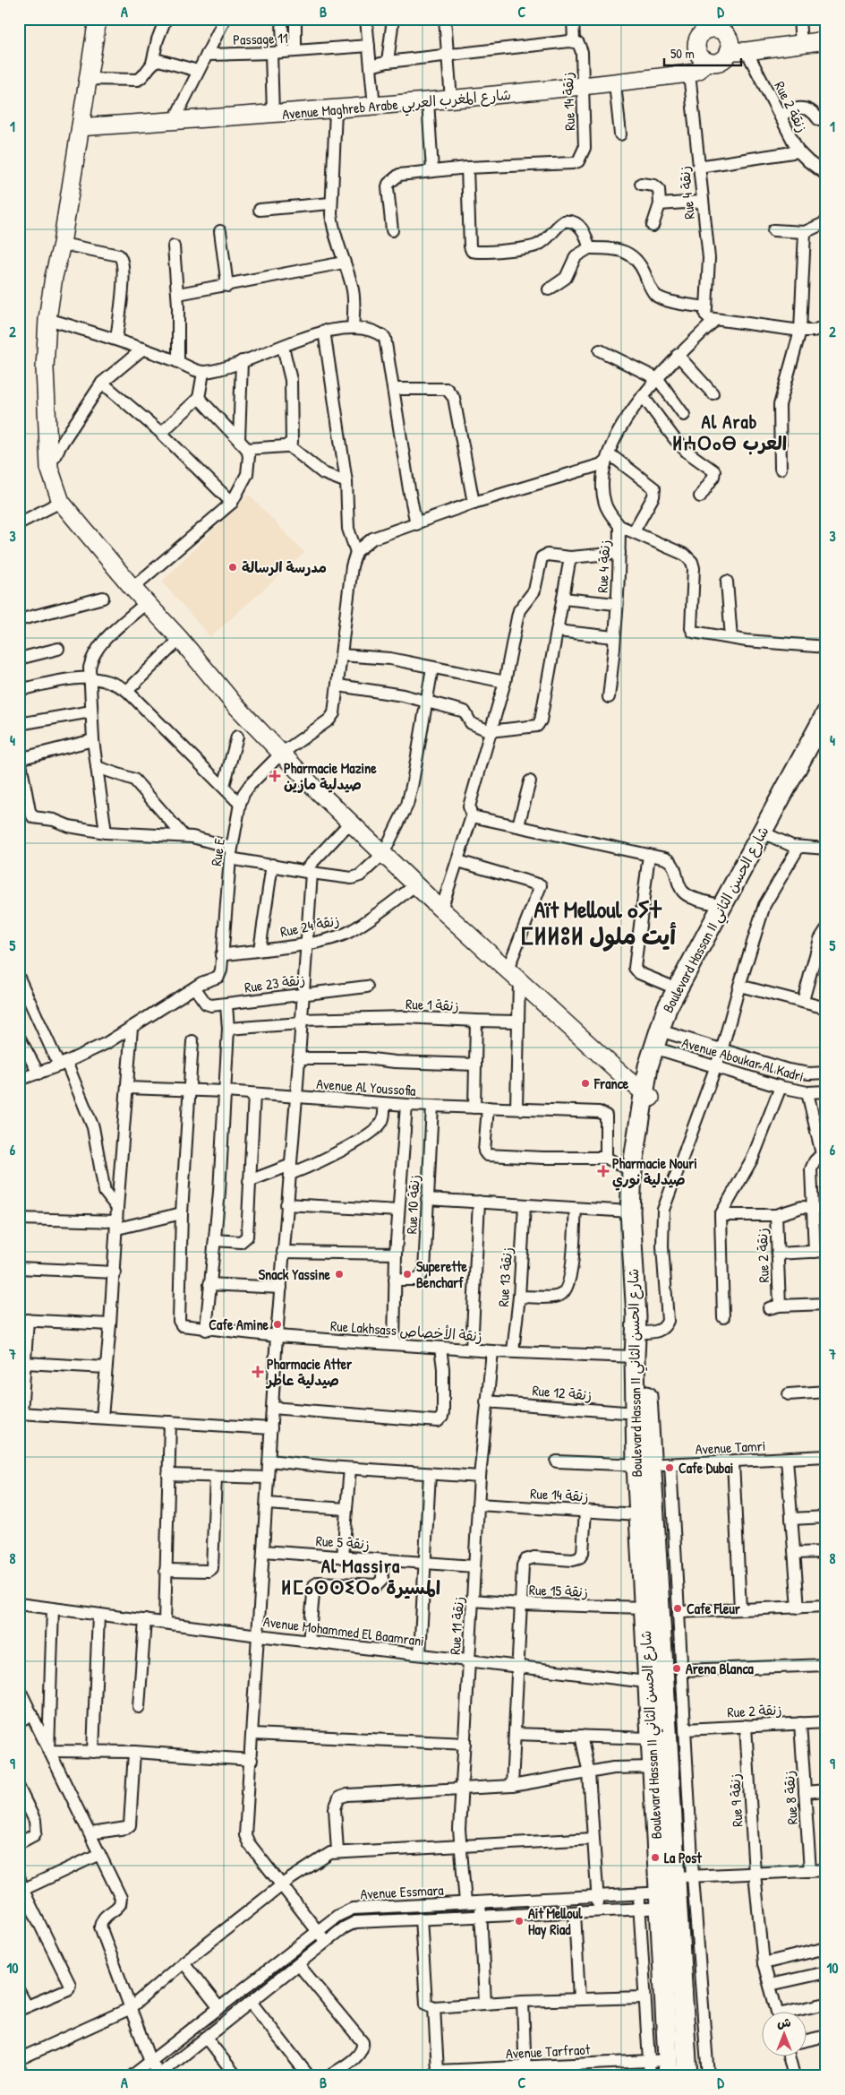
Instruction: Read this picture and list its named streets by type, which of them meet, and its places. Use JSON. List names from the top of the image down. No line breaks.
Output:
{"streets":{"main road":["Boulevard Hassan II شارع الحسن الثاني"],"street":["Passage 11","Rue 14 زنقة","Avenue Maghreb Arabe شارع المغرب العربي","Rue 2 زنقة","Rue 4 زنقة","Rue E","Rue 24 زنقة","Rue 23 زنقة","Rue 1 زنقة","Avenue Aboukar Al Kadri","Avenue Al Youssofia","Rue 10 زنقة","Rue 13 زنقة","Rue Lakhsass زنقة الأخصاص","Rue 12 زنقة","Avenue Tamri","Rue 5 زنقة","Rue 15 زنقة","Rue 11 زنقة","Avenue Mohammed El Baamrani","Rue 8 زنقة","Rue 9 زنقة","Avenue Essmara","Avenue Tarfraot"]},"crossings":[["Rue 14 زنقة","Avenue Maghreb Arabe شارع المغرب العربي"],["Rue 14 زنقة","Boulevard Hassan II شارع الحسن الثاني"],["Rue 14 زنقة","Rue 11 زنقة"],["Avenue Maghreb Arabe شارع المغرب العربي","Rue 4 زنقة"],["Rue 2 زنقة","Rue 4 زنقة"],["Rue 2 زنقة","Rue 8 زنقة"],["Rue 2 زنقة","Rue 9 زنقة"],["Rue E","Rue 24 زنقة"],["Rue E","Rue 23 زنقة"],["Boulevard Hassan II شارع الحسن الثاني","Avenue Aboukar Al Kadri"],["Boulevard Hassan II شارع الحسن الثاني","Rue Lakhsass زنقة الأخصاص"],["Boulevard Hassan II شارع الحسن الثاني","Rue 12 زنقة"],["Boulevard Hassan II شارع الحسن الثاني","Avenue Tamri"],["Boulevard Hassan II شارع الحسن الثاني","Rue 15 زنقة"],["Boulevard Hassan II شارع الحسن الثاني","Avenue Mohammed El Baamrani"],["Boulevard Hassan II شارع الحسن الثاني","Avenue Essmara"],["Boulevard Hassan II شارع الحسن الثاني","Avenue Tarfraot"],["Rue 1 زنقة","Avenue Al Youssofia"],["Avenue Al Youssofia","Rue 10 زنقة"],["Rue 10 زنقة","Rue Lakhsass زنقة الأخصاص"],["Rue 13 زنقة","Rue Lakhsass زنقة الأخصاص"],["Rue Lakhsass زنقة الأخصاص","Rue 11 زنقة"],["Rue 12 زنقة","Rue 11 زنقة"],["Rue 5 زنقة","Rue 11 زنقة"],["Rue 15 زنقة","Rue 11 زنقة"],["Rue 11 زنقة","Avenue Mohammed El Baamrani"],["Rue 11 زنقة","Avenue Essmara"]],"districts":["Al Arab ⵍⵄⵔⴰⴱ العرب","Aït Melloul ⴰⵢⵜ ⵎⵍⵍⵓⵍ أيت ملول","Al Massira ⵍⵎⴰⵙⵙⵉⵔⴰ المسيرة"],"places":{"other":["مدرسة الرسالة","France","Snack Yassine","Superette Bencharf","Cafe Amine","Cafe Dubai","Cafe Fleur","Arena Blanca","La Post","Ait Melloul Hay Riad"],"health":["Pharmacie Mazine صيدلية مازين","Pharmacie Nouri صيدلية نوري","Pharmacie Atter صيدلية عاطر"]},"scale_bar":"50 m","north":"top","grid":{"columns":["A","B","C","D"],"rows":["1","2","3","4","5","6","7","8","9","10"]}}
